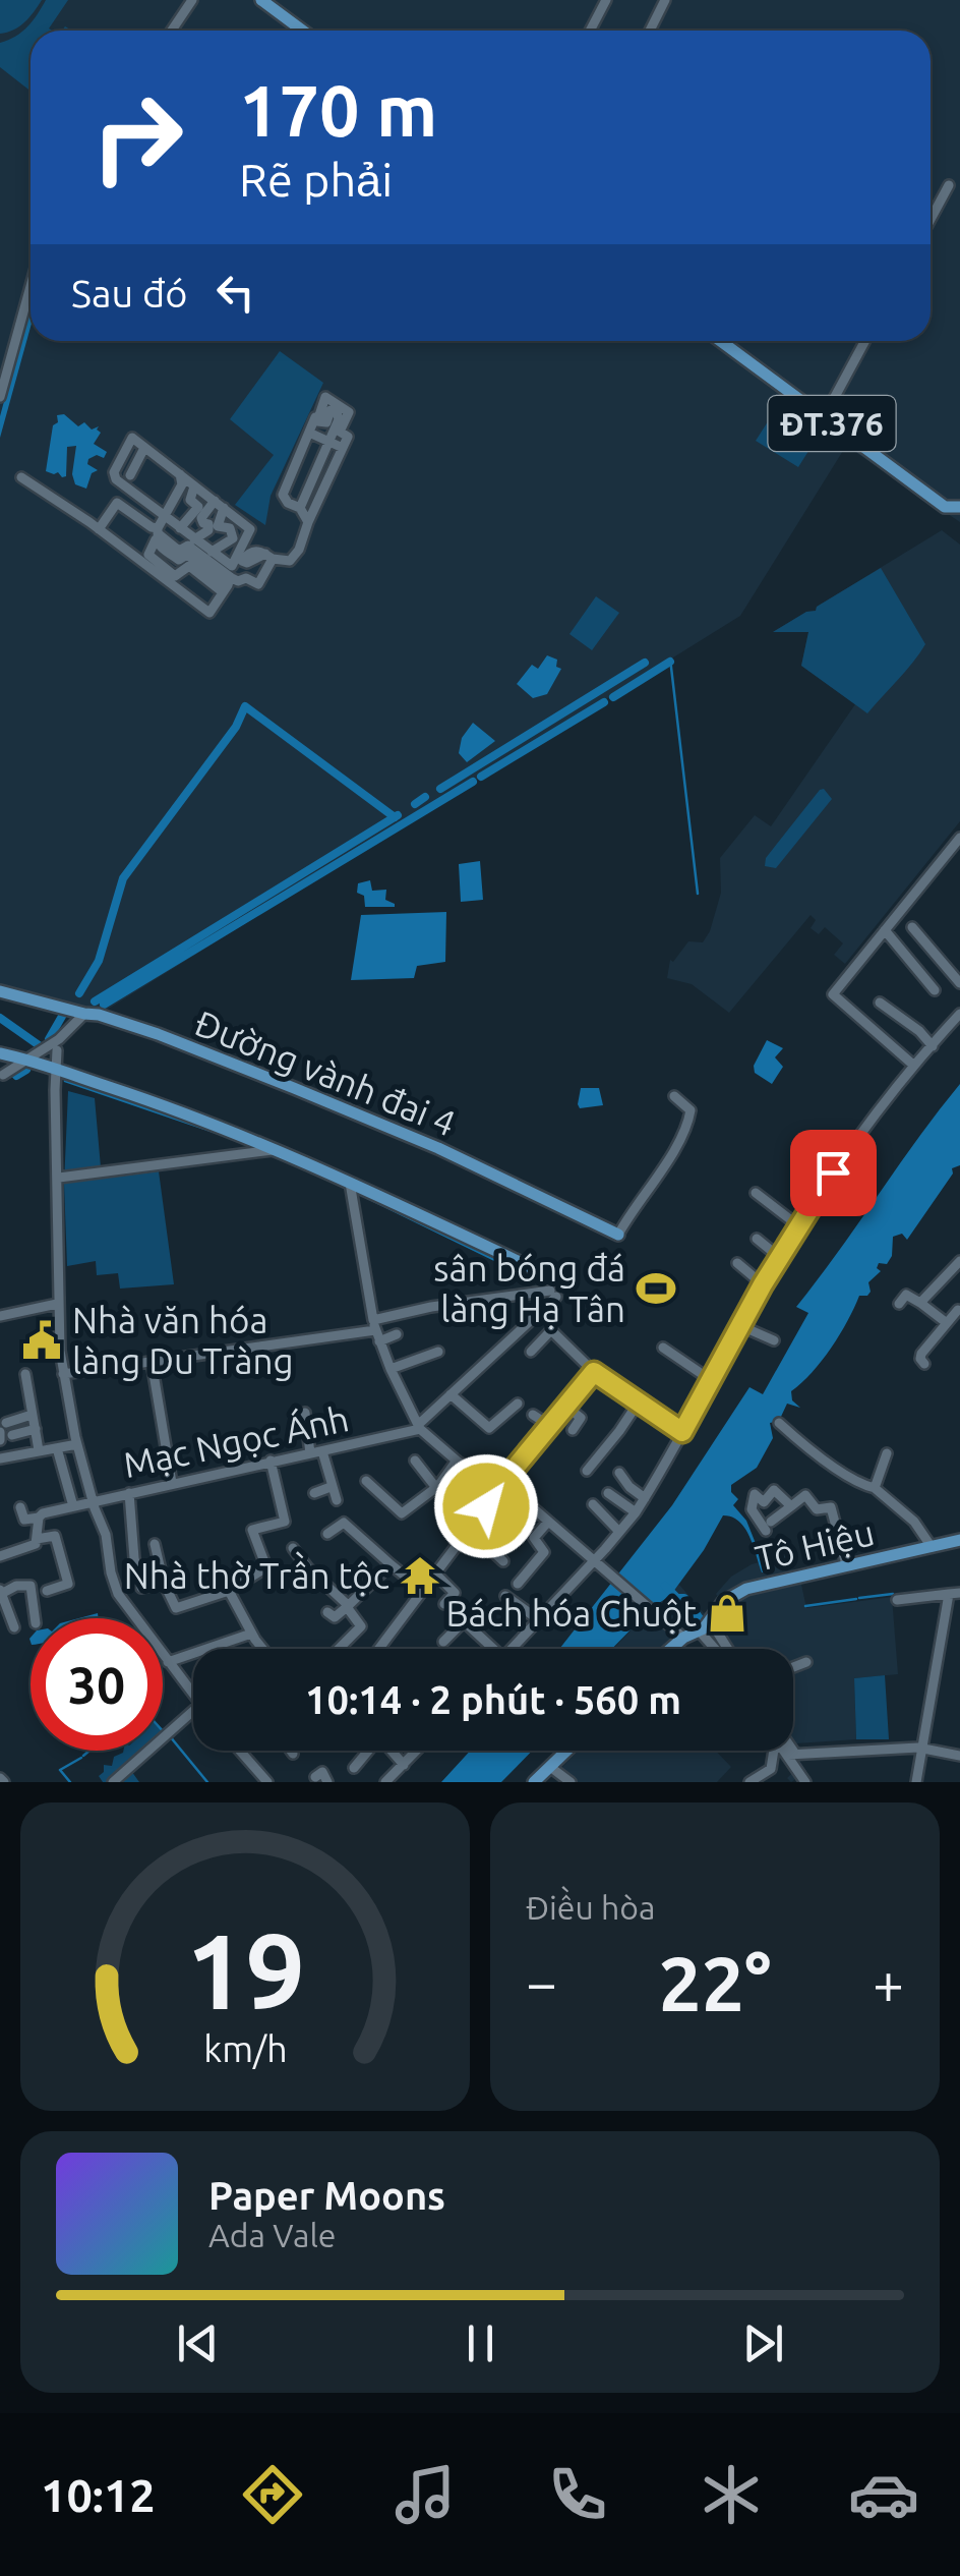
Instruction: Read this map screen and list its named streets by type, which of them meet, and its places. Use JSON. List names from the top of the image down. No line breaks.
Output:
{"streets":{"main road":["ĐT.376","Đường vành đai 4","Tô Hiệu"],"street":["Mạc Ngọc Ánh"]},"places":{"sports":["sân bóng đá làng Hạ Tân"],"public building":["Nhà văn hóa làng Du Tràng"],"temple":["Nhà thờ Trần tộc"],"shop":["Bách hóa Chuột"]},"page":{"turn":["170 m","Rẽ phải"],"then":"Sau đó","limit":"30","trip":"10:14 · 2 phút · 560 m","tile":"Điều hòa","heat":["−","22°","+"],"song":["Paper Moons","Ada Vale"],"tabs":"10:12","gauge":["19","km/h"]}}
